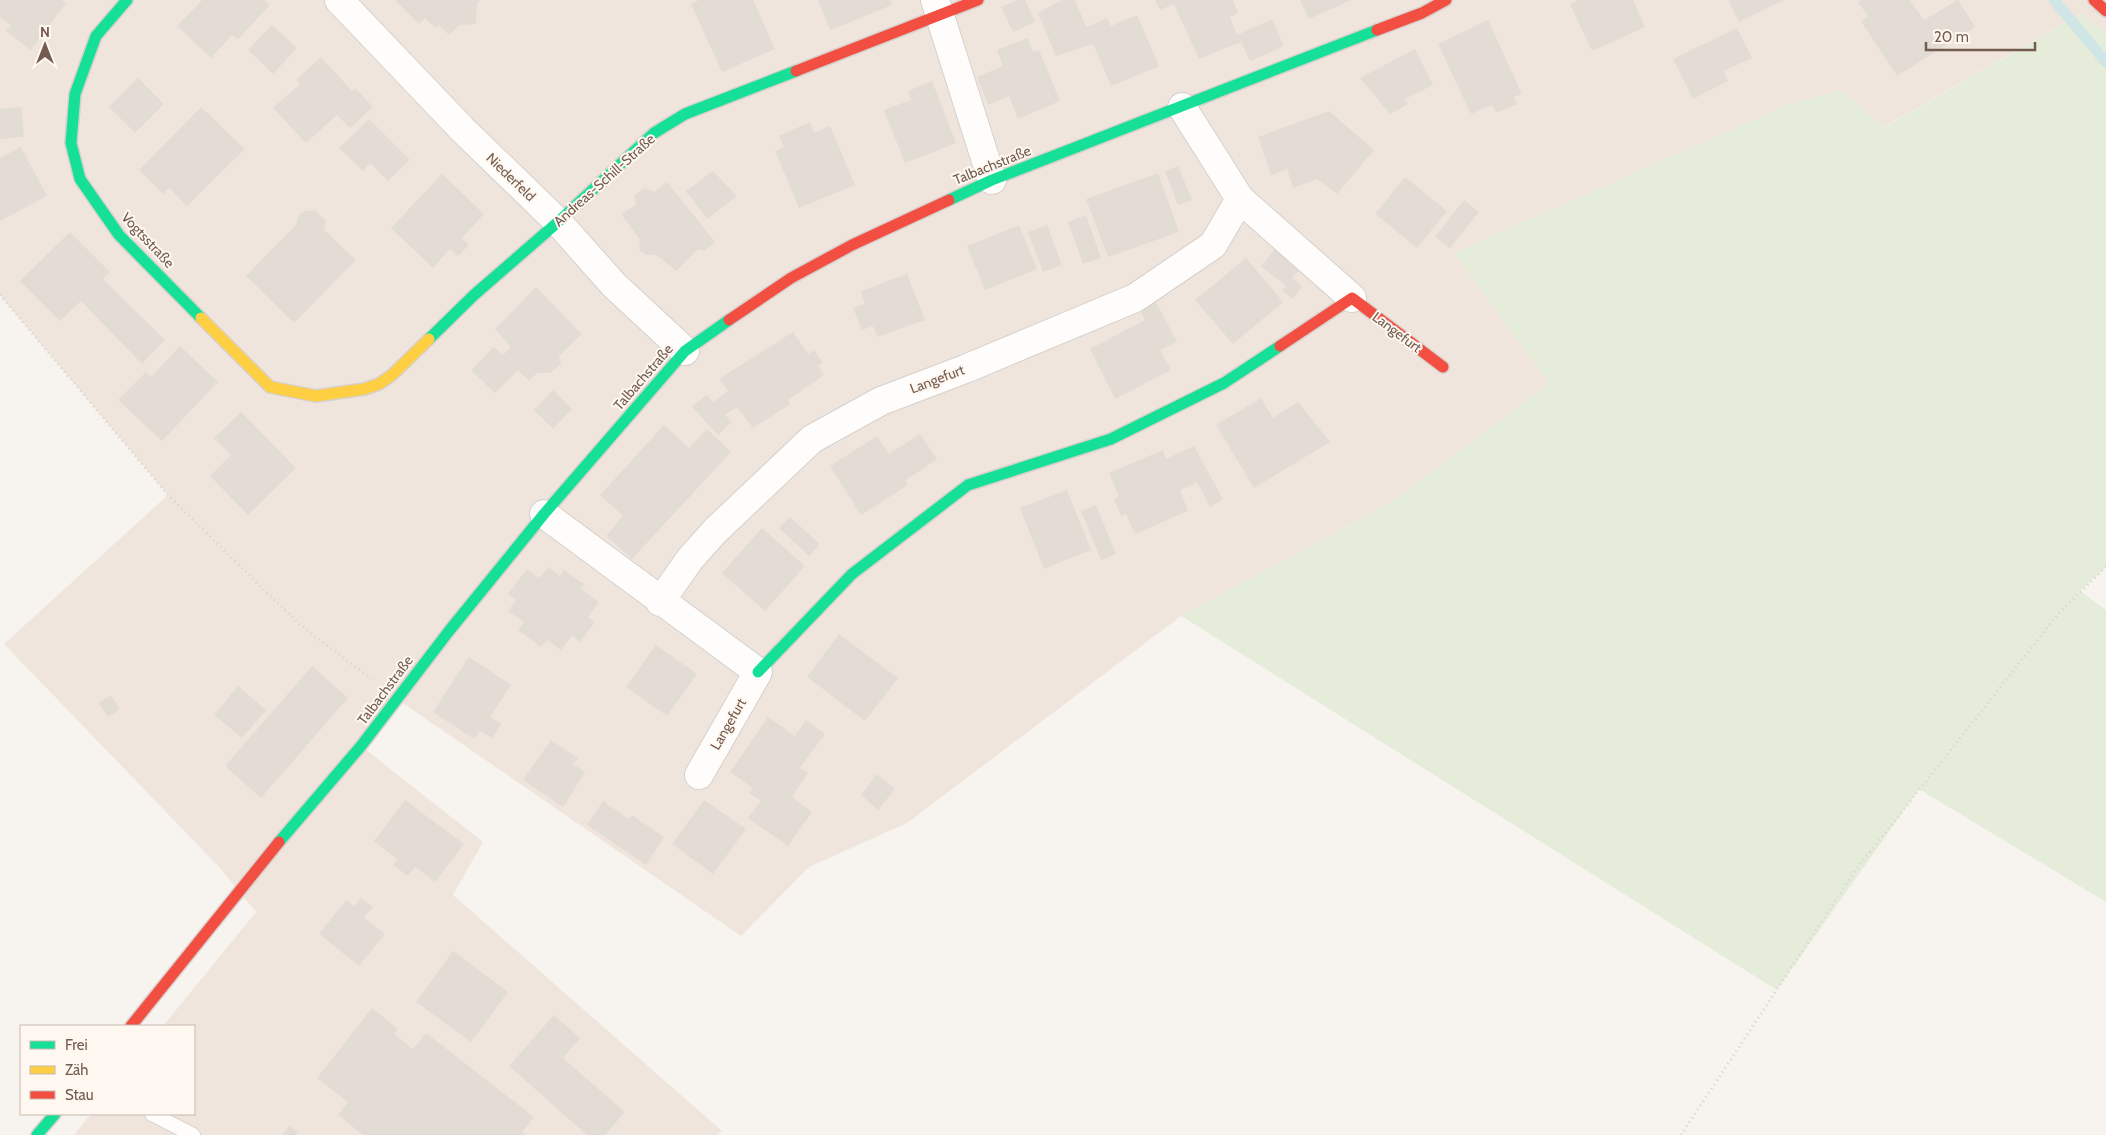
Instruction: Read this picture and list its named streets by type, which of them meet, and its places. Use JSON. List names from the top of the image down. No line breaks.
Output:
{"streets":{"street":["Talbachstraße","Niederfeld","Andreas-Schill-Straße","Vogtsstraße","Langefurt"]},"crossings":[["Talbachstraße","Niederfeld"],["Talbachstraße","Langefurt"],["Niederfeld","Andreas-Schill-Straße"],["Andreas-Schill-Straße","Vogtsstraße"]],"legend":["Frei","Zäh","Stau"],"scale_bar":"20 m","north":"top"}
